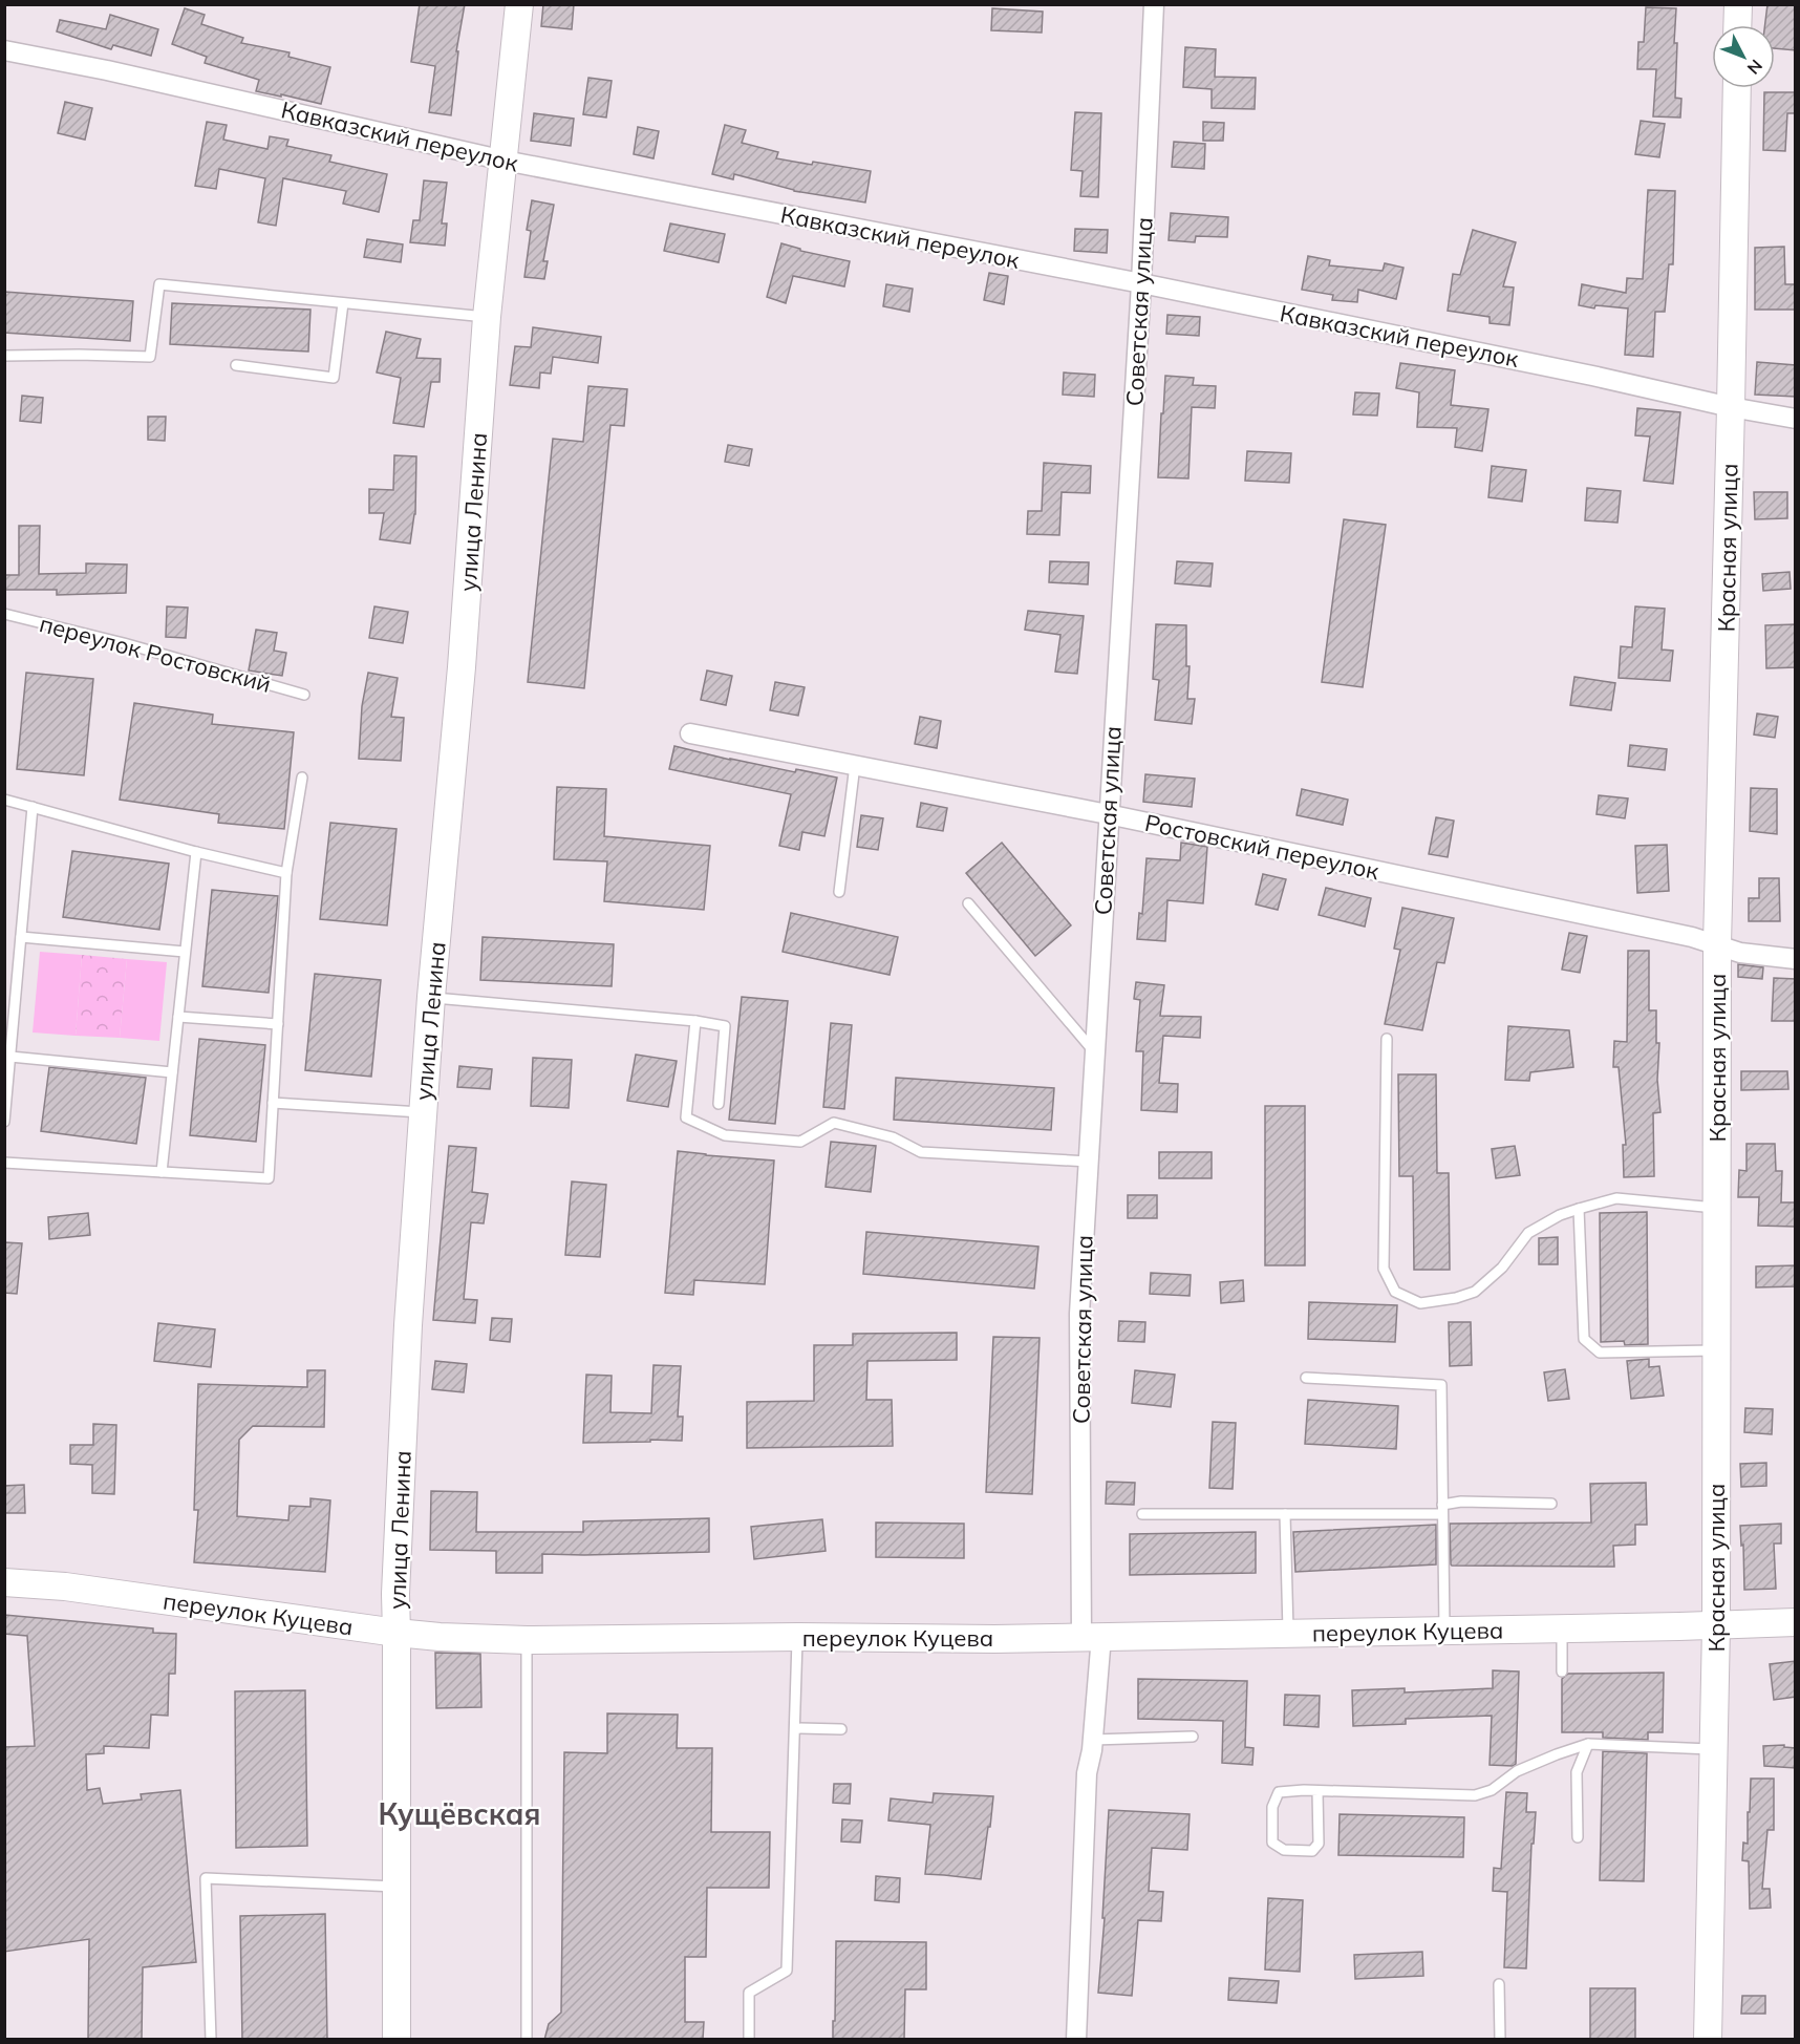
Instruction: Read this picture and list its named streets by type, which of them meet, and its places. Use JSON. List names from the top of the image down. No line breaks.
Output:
{"streets":{"street":["Кавказский переулок","Советская улица","улица Ленина","Красная улица","Ростовский переулок","переулок Куцева"],"lane":["переулок Ростовский"]},"crossings":[["Кавказский переулок","Советская улица"],["Кавказский переулок","улица Ленина"],["Кавказский переулок","Красная улица"],["Советская улица","Ростовский переулок"],["Советская улица","переулок Куцева"],["улица Ленина","переулок Куцева"],["Красная улица","Ростовский переулок"],["Красная улица","переулок Куцева"]],"districts":["Кущёвская"],"north":"bottom right"}
